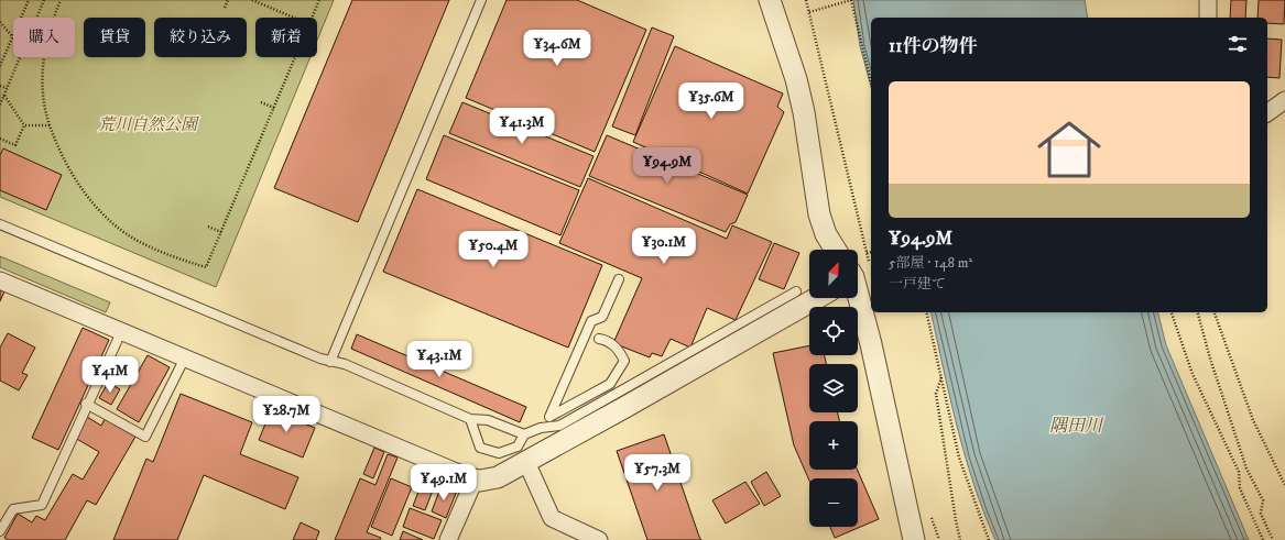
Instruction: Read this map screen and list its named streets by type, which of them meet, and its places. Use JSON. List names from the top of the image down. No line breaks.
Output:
{"water":["隅田川"],"parks":["荒川自然公園"],"north":"top right","page":{"chip":["購入","賃貸","絞り込み","新着"],"heading":"11件の物件","price":["¥34.6M","¥35.6M","¥41.3M","¥94.9M","¥30.1M","¥50.4M","¥43.1M","¥41M","¥28.7M","¥57.3M","¥49.1M"],"list":[{"name":"¥94.9M","note":"5部屋 · 148 m² · 一戸建て"}],"map_buttons":["+","−"]}}
